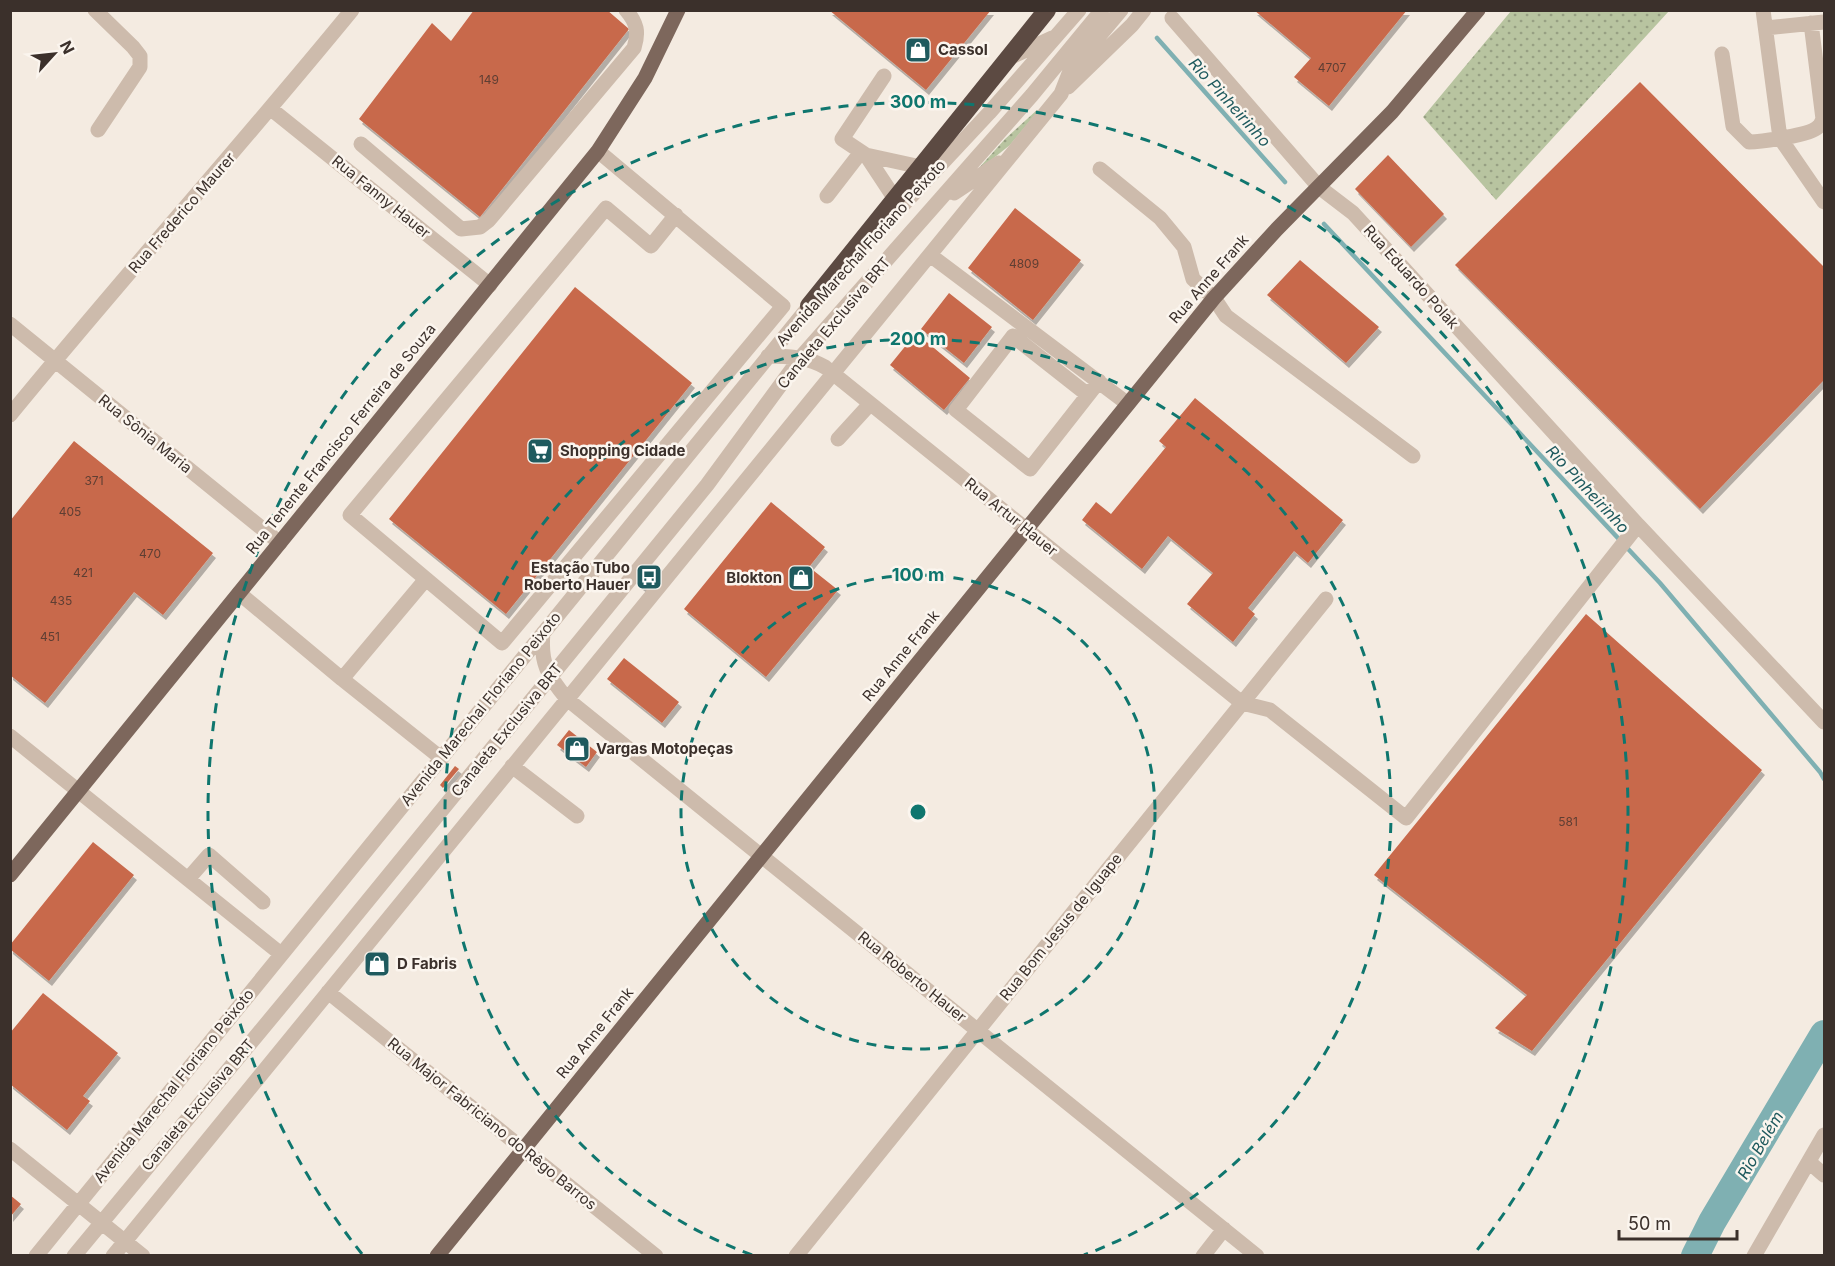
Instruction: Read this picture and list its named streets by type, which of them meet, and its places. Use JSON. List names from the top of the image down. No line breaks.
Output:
{"streets":{"main road":["Rua Anne Frank","Rua Tenente Francisco Ferreira de Souza"],"street":["Rua Fanny Hauer","Rua Frederico Maurer","Avenida Marechal Floriano Peixoto","Rua Eduardo Polak","Canaleta Exclusiva BRT","Rua Sônia Maria","Rua Artur Hauer","Rua Bom Jesus de Iguape","Rua Roberto Hauer","Rua Major Fabriciano do Rêgo Barros"]},"crossings":[["Rua Fanny Hauer","Rua Frederico Maurer"],["Rua Fanny Hauer","Rua Tenente Francisco Ferreira de Souza"],["Rua Frederico Maurer","Rua Sônia Maria"],["Avenida Marechal Floriano Peixoto","Rua Artur Hauer"],["Rua Eduardo Polak","Rua Anne Frank"],["Rua Anne Frank","Rua Artur Hauer"],["Rua Anne Frank","Rua Roberto Hauer"],["Rua Anne Frank","Rua Major Fabriciano do Rêgo Barros"],["Canaleta Exclusiva BRT","Rua Artur Hauer"],["Canaleta Exclusiva BRT","Rua Roberto Hauer"],["Rua Sônia Maria","Rua Tenente Francisco Ferreira de Souza"],["Rua Artur Hauer","Rua Bom Jesus de Iguape"],["Rua Bom Jesus de Iguape","Rua Roberto Hauer"]],"water":["Rio Pinheirinho","Rio Belém"],"places":{"shop":["Cassol","Blokton","Vargas Motopeças","D Fabris"],"supermarket":["Shopping Cidade"],"bus stop":["Estação Tubo Roberto Hauer"]},"house_numbers":["4707","149","4809","371","405","470","421","435","451","581"],"scale_bar":"50 m","north":"top right","rings":["300 m","200 m","100 m"]}
